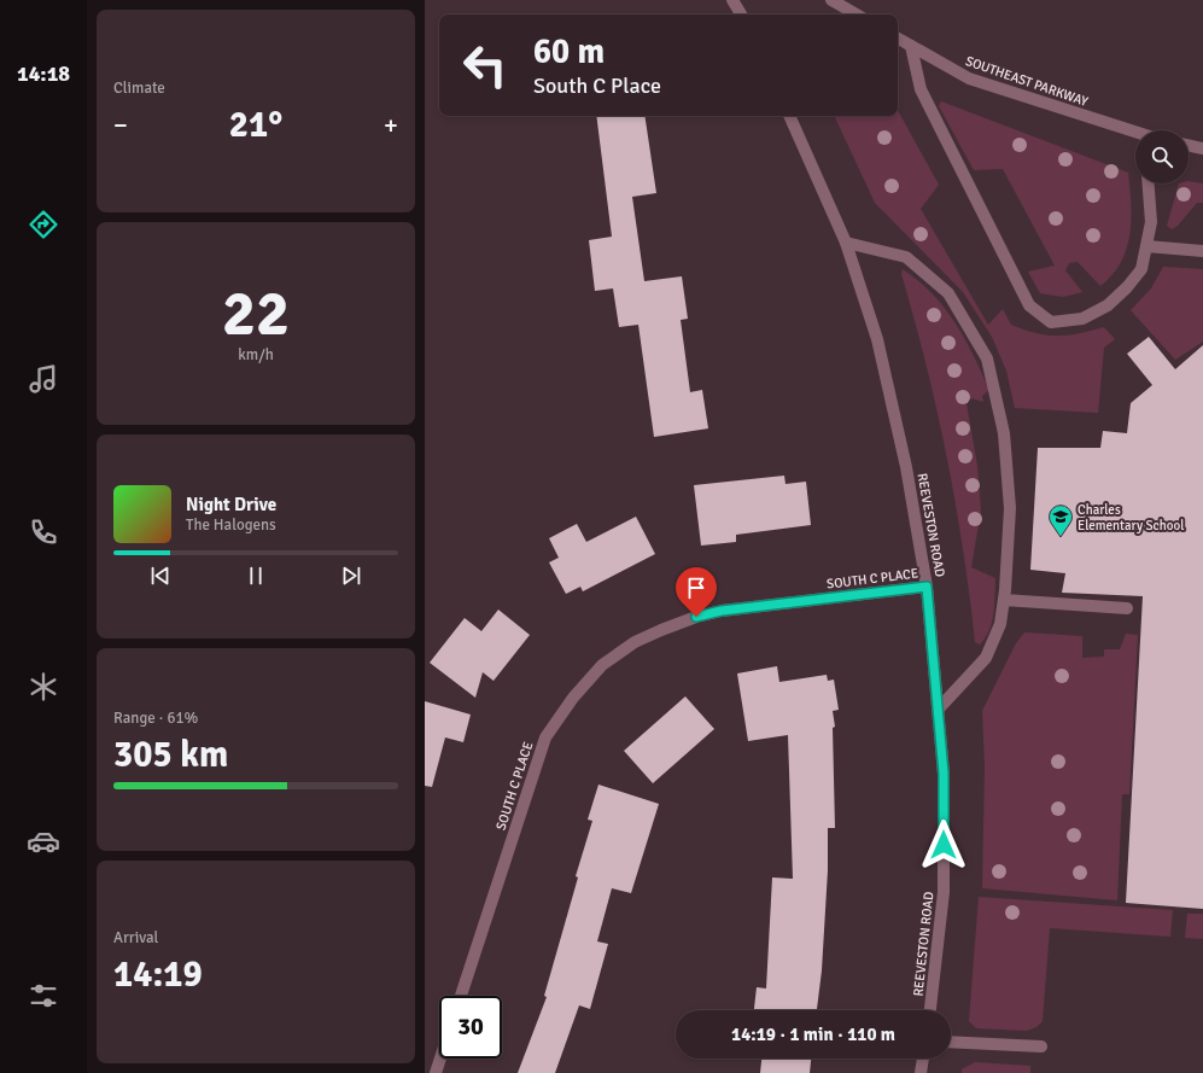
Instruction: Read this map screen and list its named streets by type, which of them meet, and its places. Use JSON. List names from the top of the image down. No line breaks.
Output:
{"streets":{"street":["SOUTHEAST PARKWAY","REEVESTON ROAD","SOUTH C PLACE"]},"crossings":[["REEVESTON ROAD","SOUTH C PLACE"]],"places":{"school or university":["Charles Elementary School"]},"page":{"tabs":"14:18","tile":["Climate",["22","km/h"],["Range · 61%","305 km"],["Arrival","14:19"]],"turn":["60 m","South C Place"],"heat":["−","21°","+"],"song":["Night Drive","The Halogens"],"limit":"30","trip":"14:19 · 1 min · 110 m"}}
